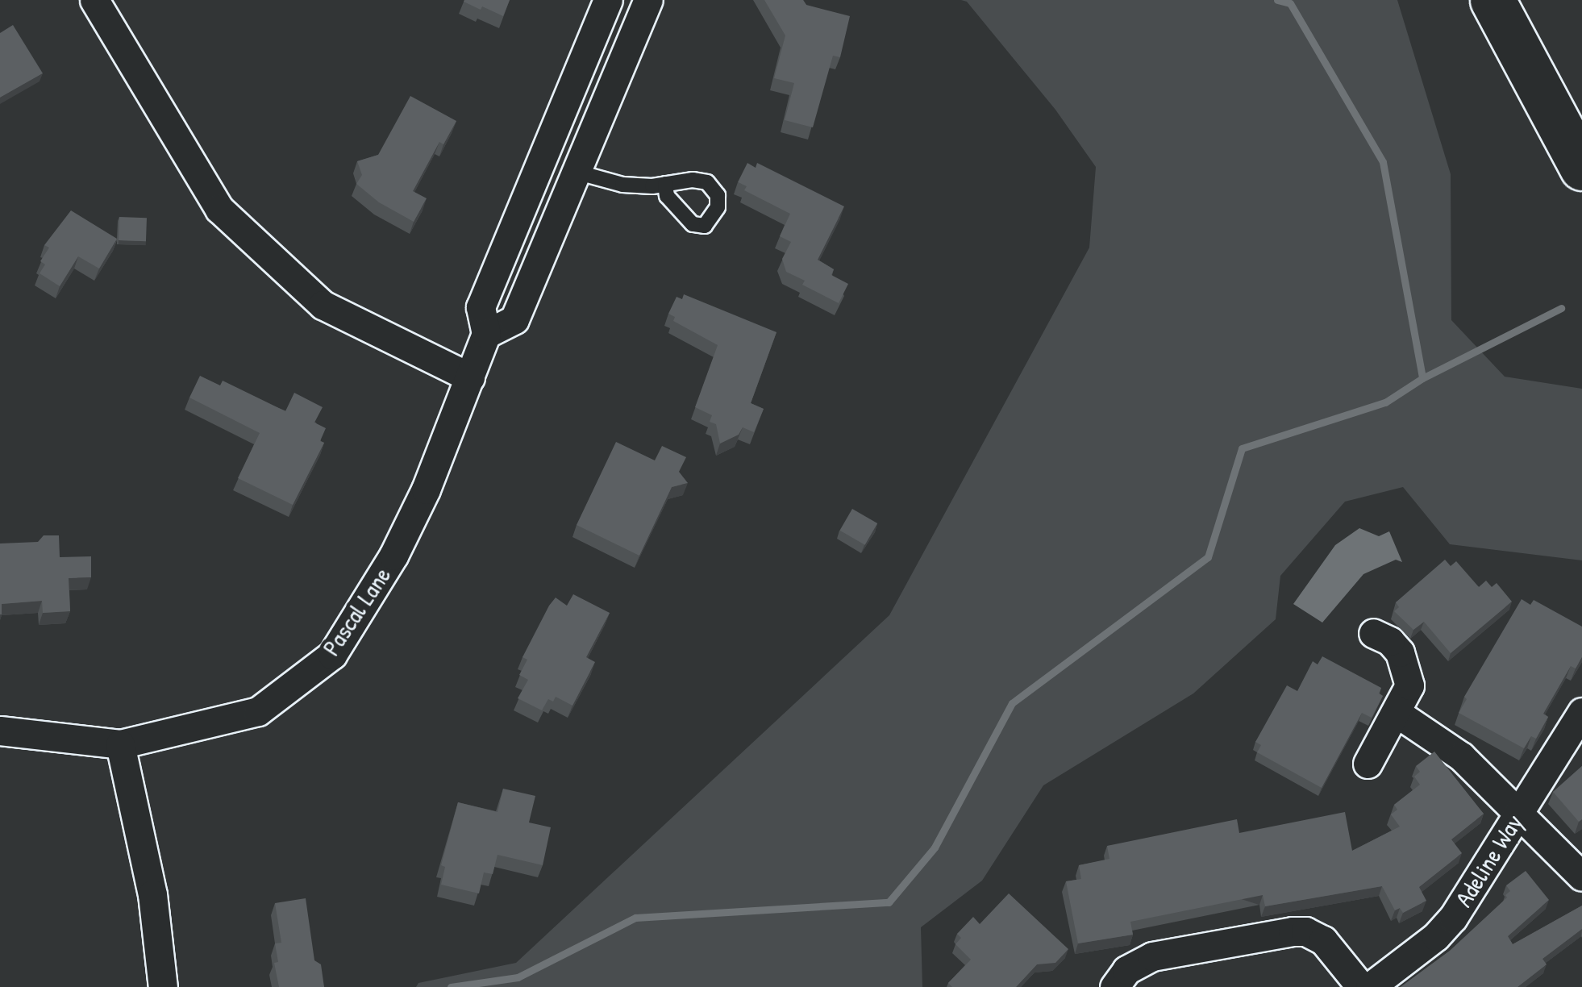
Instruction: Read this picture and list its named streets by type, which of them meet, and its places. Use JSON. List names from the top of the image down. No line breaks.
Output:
{"streets":{"street":["Pascal Lane","Adeline Way"]}}
